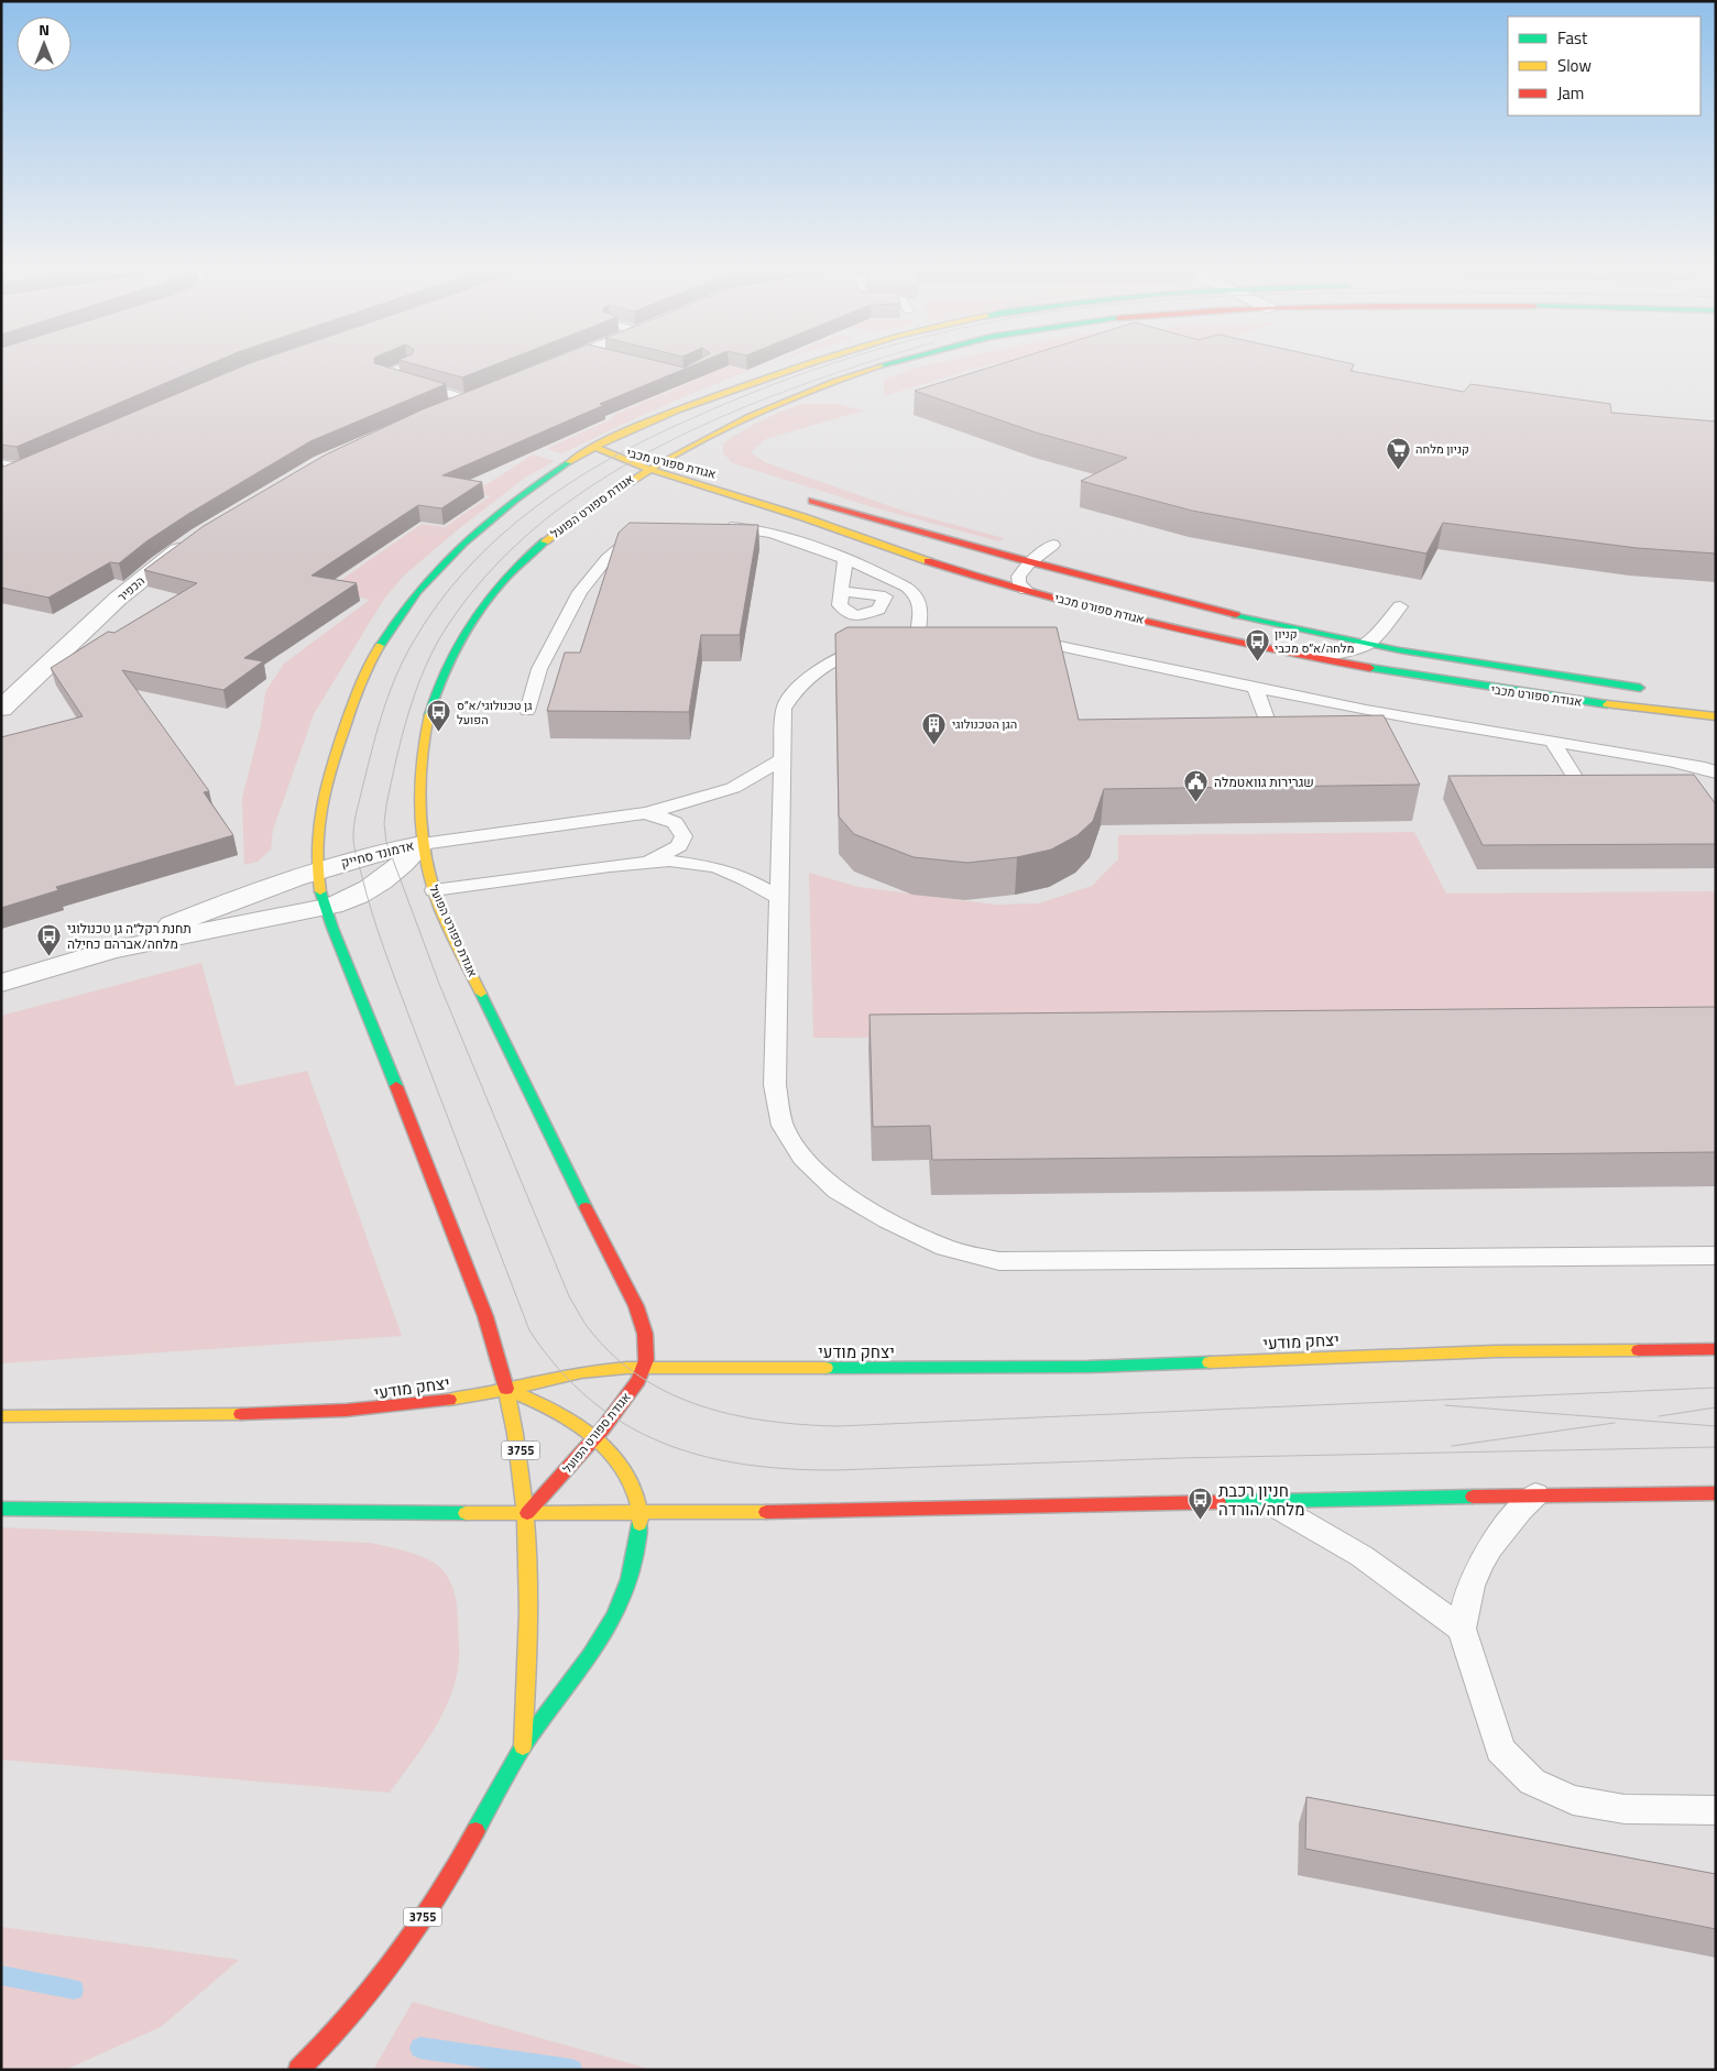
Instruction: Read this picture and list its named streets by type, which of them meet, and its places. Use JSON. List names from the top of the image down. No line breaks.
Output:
{"streets":{"street":["אגודת ספורט מכבי","אגודת ספורט הפועל","הכפיר","אדמונד סחייק","יצחק מודעי","3755"]},"crossings":[["אגודת ספורט מכבי","אגודת ספורט הפועל"],["אגודת ספורט הפועל","אדמונד סחייק"],["אגודת ספורט הפועל","יצחק מודעי"],["אגודת ספורט הפועל","3755"],["יצחק מודעי","3755"]],"places":{"supermarket":["קניון מלחה"],"bus stop":["קניון מלחה/א״ס מכבי","גן טכנולוגי/א״ס הפועל","תחנת רקל״ה גן טכנולוגי מלחה/אברהם כחילה","חניון רכבת מלחה/הורדה"],"building":["הגן הטכנולוגי"],"public building":["שגרירות גוואטמלה"]},"legend":["Fast","Slow","Jam"],"north":"top"}
